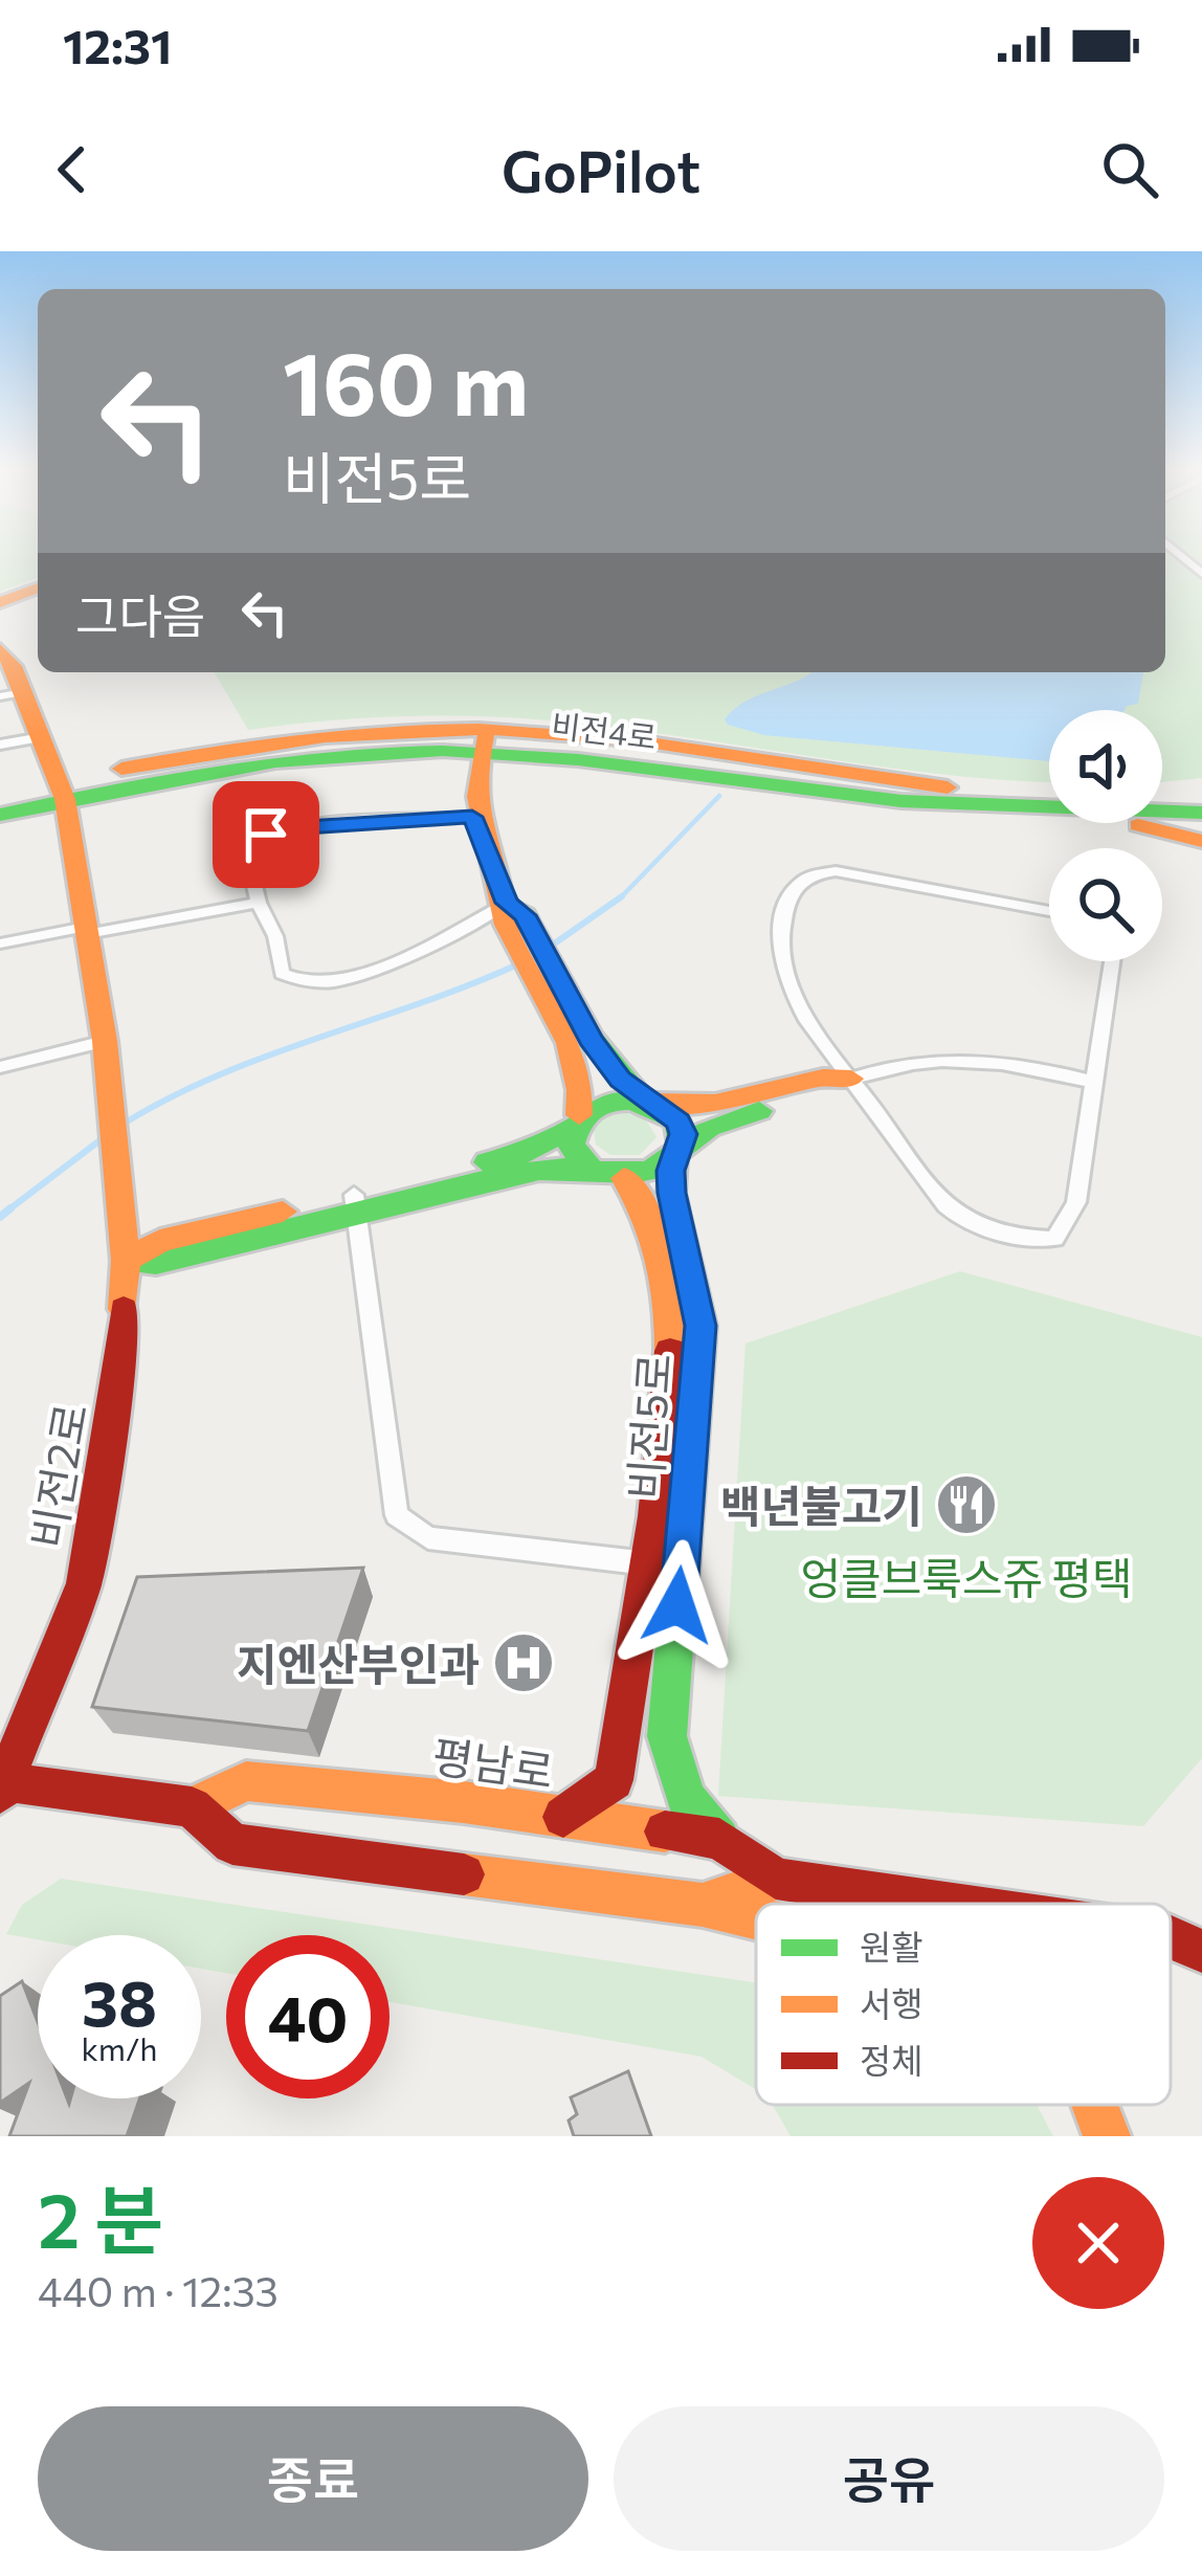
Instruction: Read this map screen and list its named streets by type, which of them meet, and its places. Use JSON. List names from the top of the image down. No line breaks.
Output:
{"streets":{"street":["비전4로","비전5로","비전2로","평남로"]},"crossings":[["비전5로","평남로"],["비전2로","평남로"]],"parks":["엉클브룩스쥬 평택"],"places":{"restaurant":["백년불고기"],"hospital":["지엔산부인과"]},"legend":["원활","서행","정체"],"page":{"status":"12:31","header":"GoPilot","turn":["160 m","비전5로"],"then":"그다음","speed":"38 km/h","limit":"40","heading":["2 분","440 m · 12:33"],"buttons":["종료","공유"]}}
